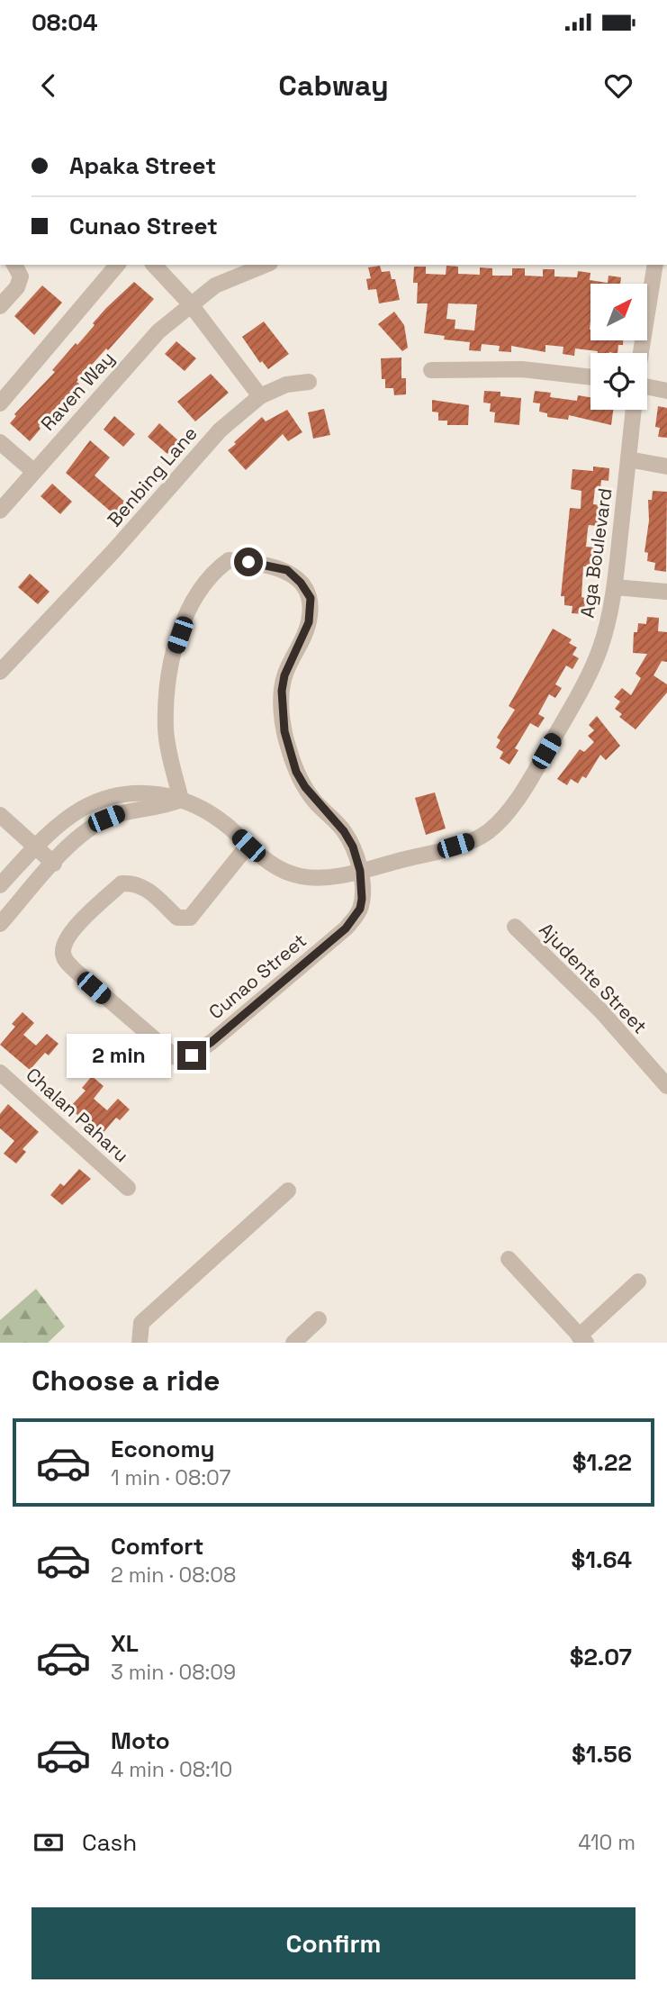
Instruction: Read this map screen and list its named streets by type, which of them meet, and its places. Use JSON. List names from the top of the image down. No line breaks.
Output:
{"streets":{"street":["Raven Way","Benbing Lane","Aga Boulevard","Cunao Street","Ajudente Street","Chalan Paharu"]},"crossings":[["Aga Boulevard","Cunao Street"]],"north":"top right","page":{"status":"08:04","header":"Cabway","banner":["Apaka Street","Cunao Street"],"bubble":"2 min","heading":"Choose a ride","list":[{"name":"Economy","note":"1 min · 08:07","value":"$1.22"},{"name":"Comfort","note":"2 min · 08:08","value":"$1.64"},{"name":"XL","note":"3 min · 08:09","value":"$2.07"},{"name":"Moto","note":"4 min · 08:10","value":"$1.56"}],"pay":["Cash","410 m"],"buttons":"Confirm"}}
